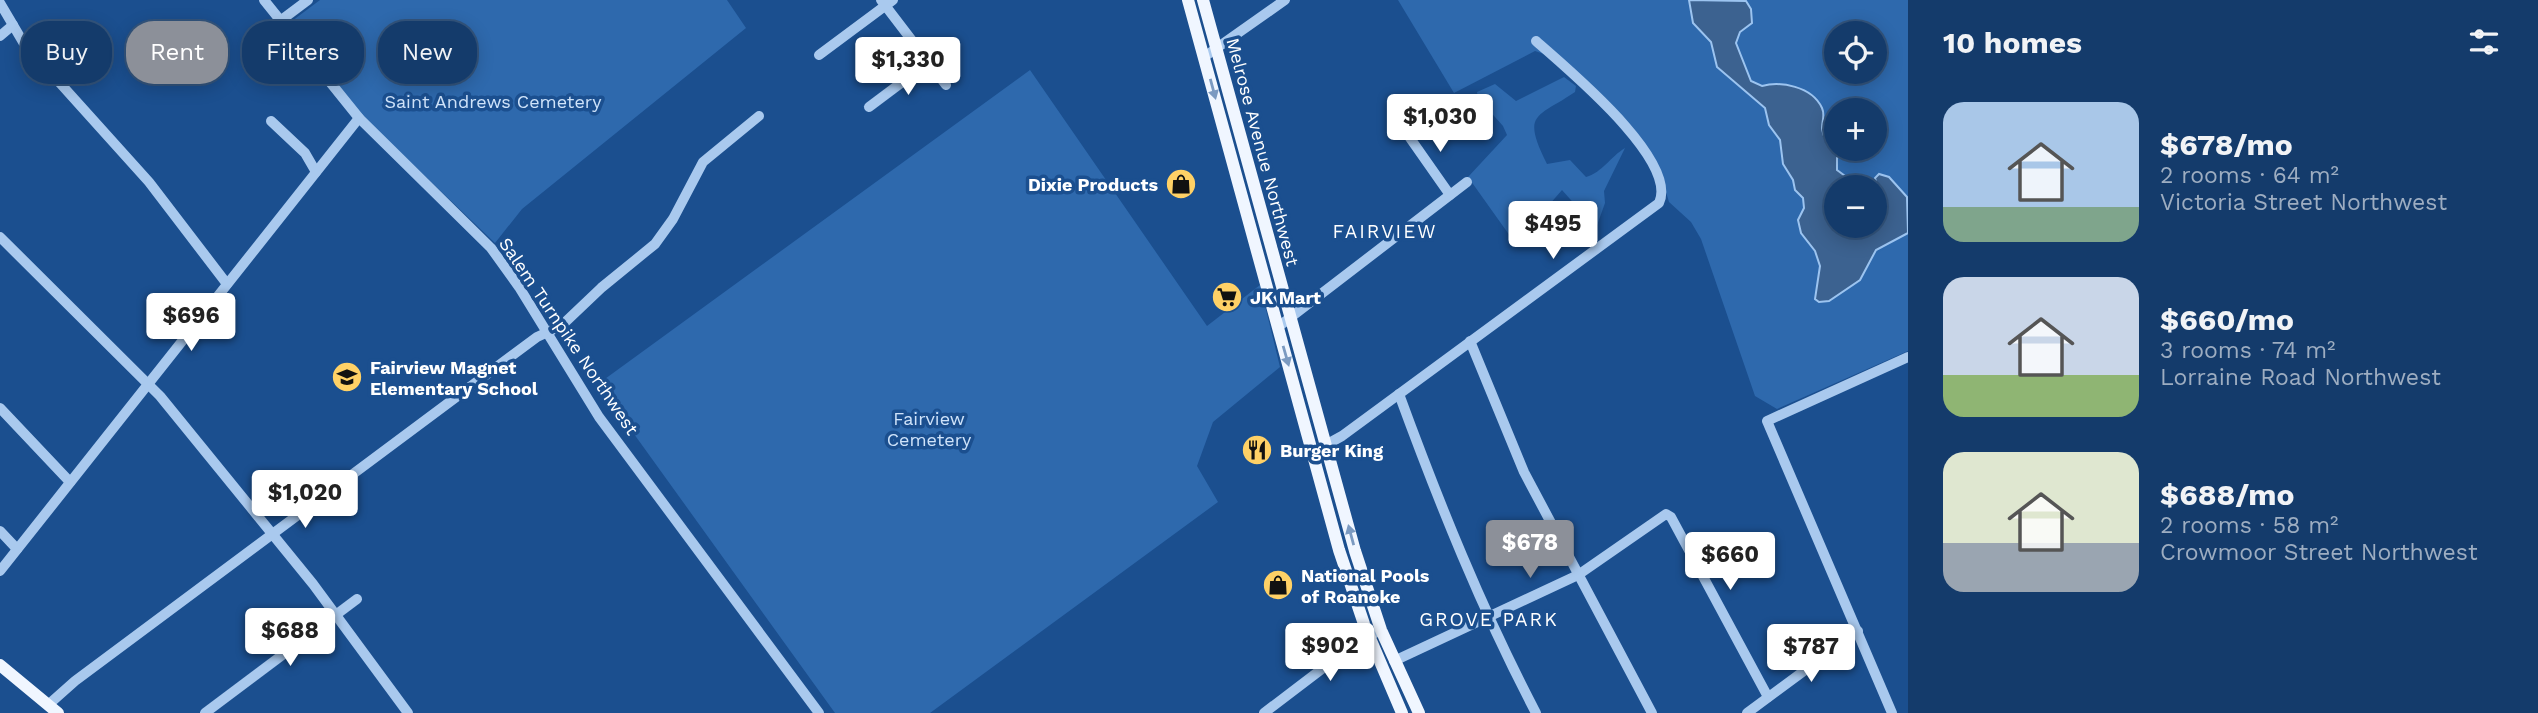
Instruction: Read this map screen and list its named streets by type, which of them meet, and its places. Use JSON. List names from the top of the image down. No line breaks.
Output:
{"streets":{"main road":["Melrose Avenue Northwest"],"street":["Salem Turnpike Northwest"]},"districts":["FAIRVIEW","GROVE PARK"],"parks":["Saint Andrews Cemetery","Fairview Cemetery"],"places":{"shop":["Dixie Products","National Pools of Roanoke"],"supermarket":["JK Mart"],"school or university":["Fairview Magnet Elementary School"],"restaurant":["Burger King"]},"page":{"heading":"10 homes","map_buttons":["+","−"],"chip":["Buy","Rent","Filters","New"],"price":["$1,330","$1,030","$495","$696","$1,020","$678","$660","$688","$902","$787"],"list":[{"name":"$678/mo","note":"2 rooms · 64 m² · Victoria Street Northwest"},{"name":"$660/mo","note":"3 rooms · 74 m² · Lorraine Road Northwest"},{"name":"$688/mo","note":"2 rooms · 58 m² · Crowmoor Street Northwest"}]}}
